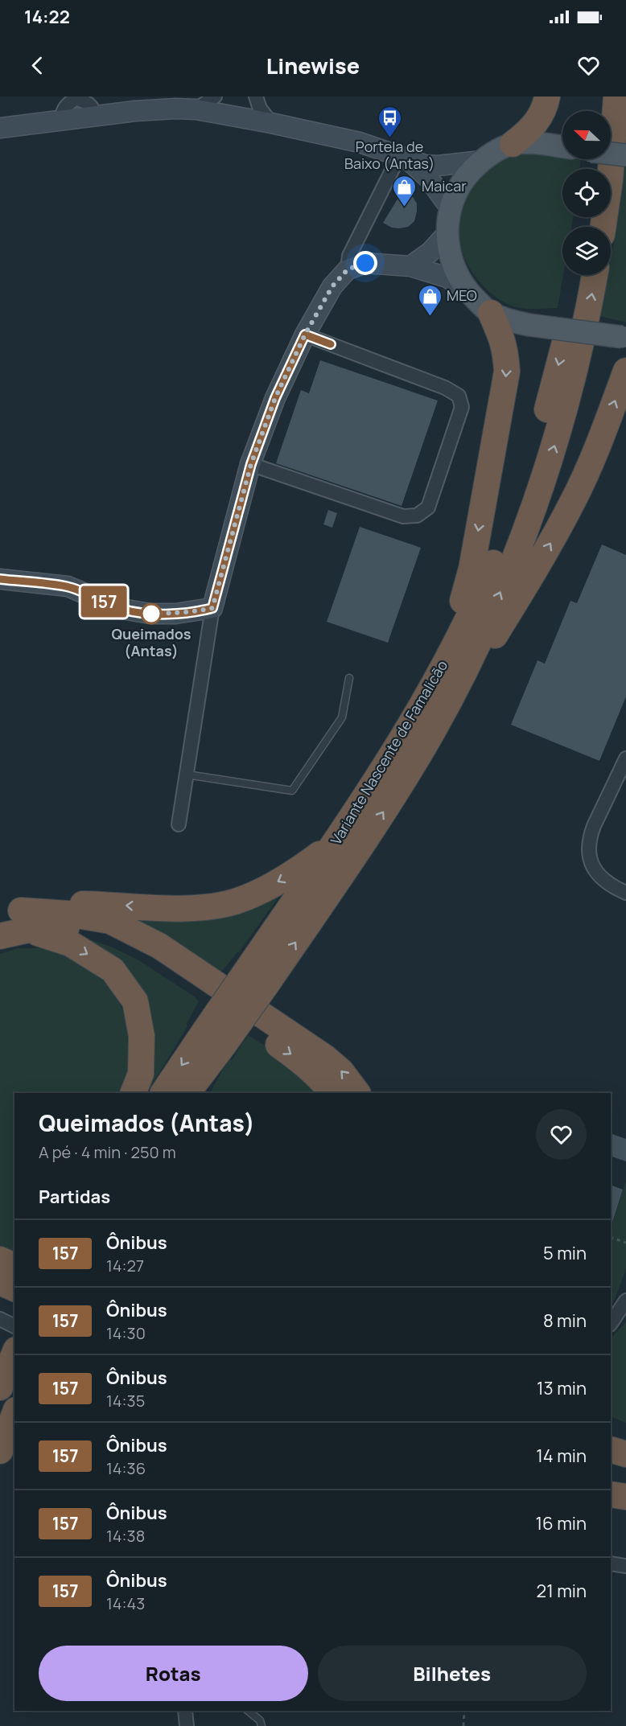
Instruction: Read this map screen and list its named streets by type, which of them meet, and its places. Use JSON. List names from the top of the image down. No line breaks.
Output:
{"streets":{"highway":["Variante Nascente de Famalicão"]},"places":{"bus stop":["Portela de Baixo (Antas)"],"shop":["Maicar","MEO"],"other":["Queimados (Antas)"]},"lines":["bus line 157"],"north":"left","page":{"status":"14:22","header":"Linewise","on_map":"157","heading":[["Queimados (Antas)","A pé · 4 min · 250 m"],"Partidas"],"list":[{"mark":"157","name":"Ônibus","note":"14:27","value":"5 min"},{"mark":"157","name":"Ônibus","note":"14:30","value":"8 min"},{"mark":"157","name":"Ônibus","note":"14:35","value":"13 min"},{"mark":"157","name":"Ônibus","note":"14:36","value":"14 min"},{"mark":"157","name":"Ônibus","note":"14:38","value":"16 min"},{"mark":"157","name":"Ônibus","note":"14:43","value":"21 min"}],"buttons":["Rotas","Bilhetes"]}}
